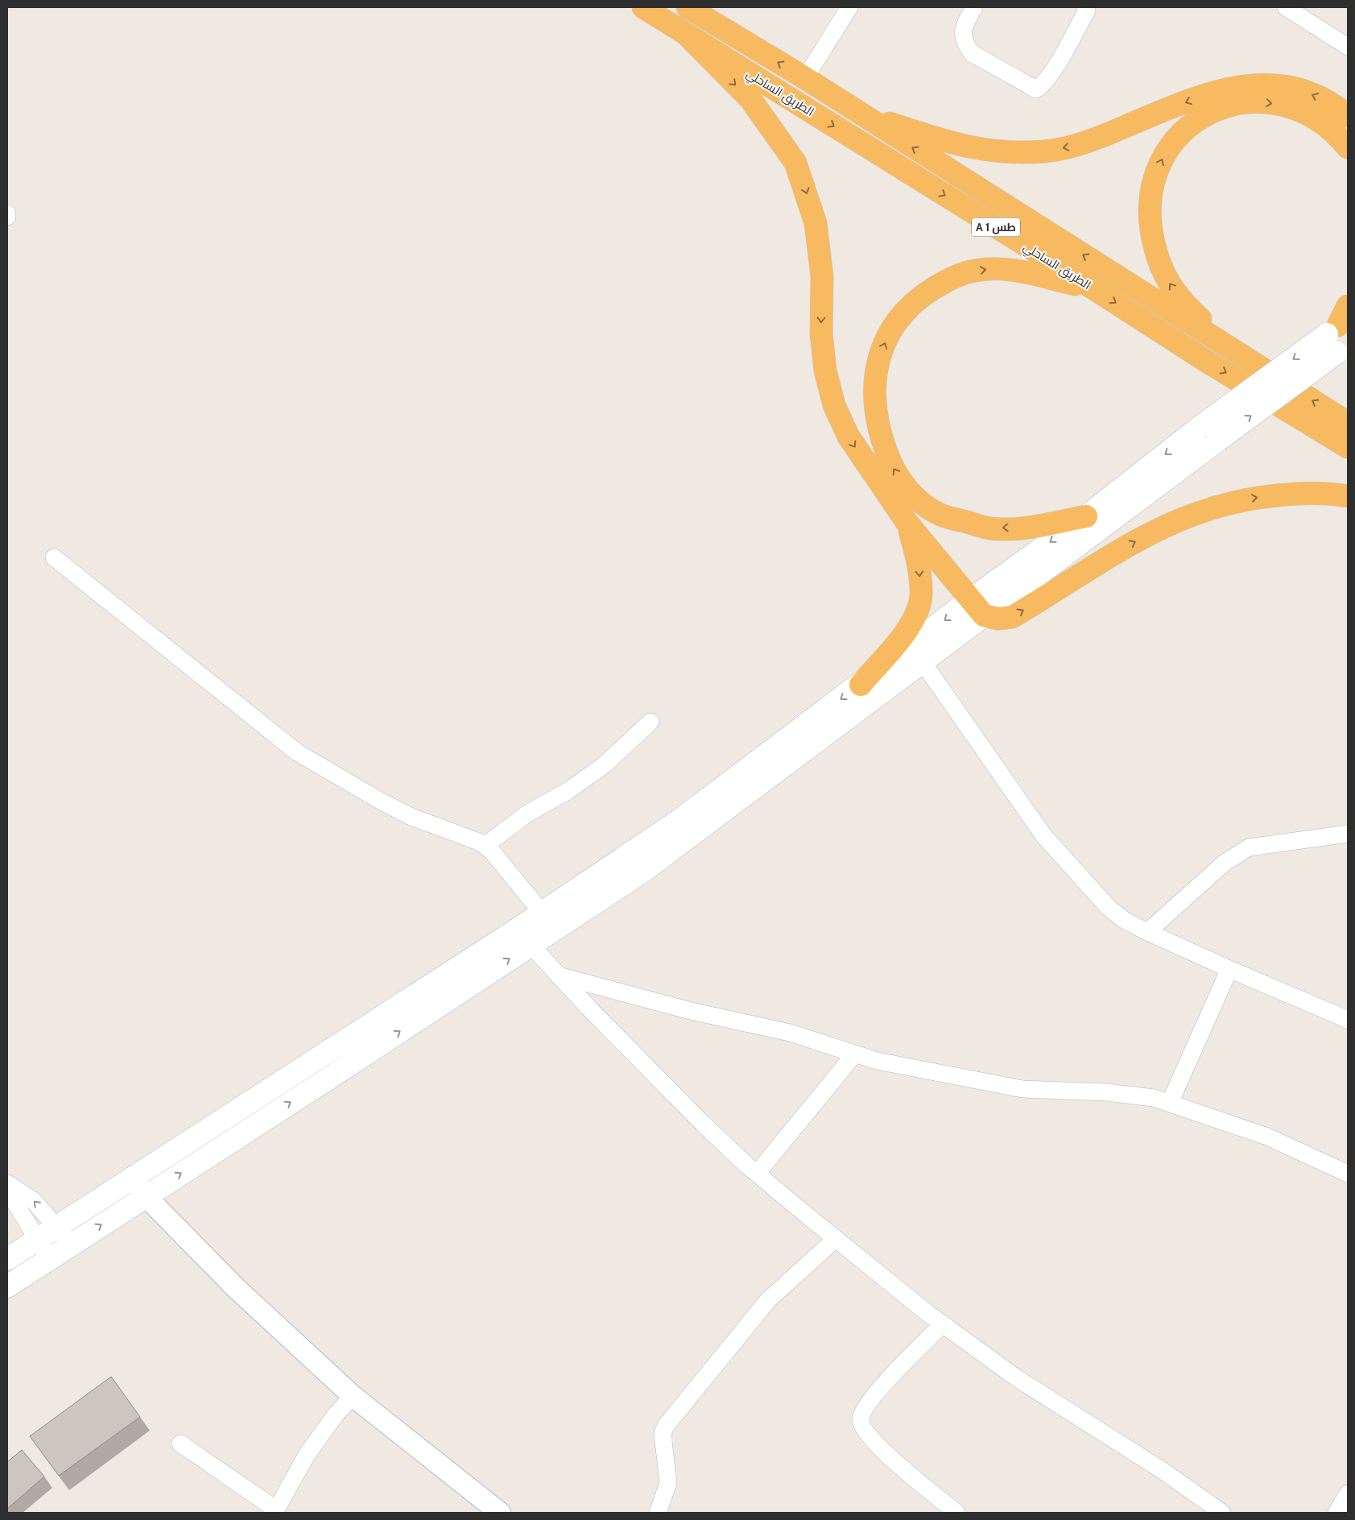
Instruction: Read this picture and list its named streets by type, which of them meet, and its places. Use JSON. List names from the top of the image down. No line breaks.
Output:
{"streets":{"highway":["الطريق الساحلي","A 1 طس"]}}
